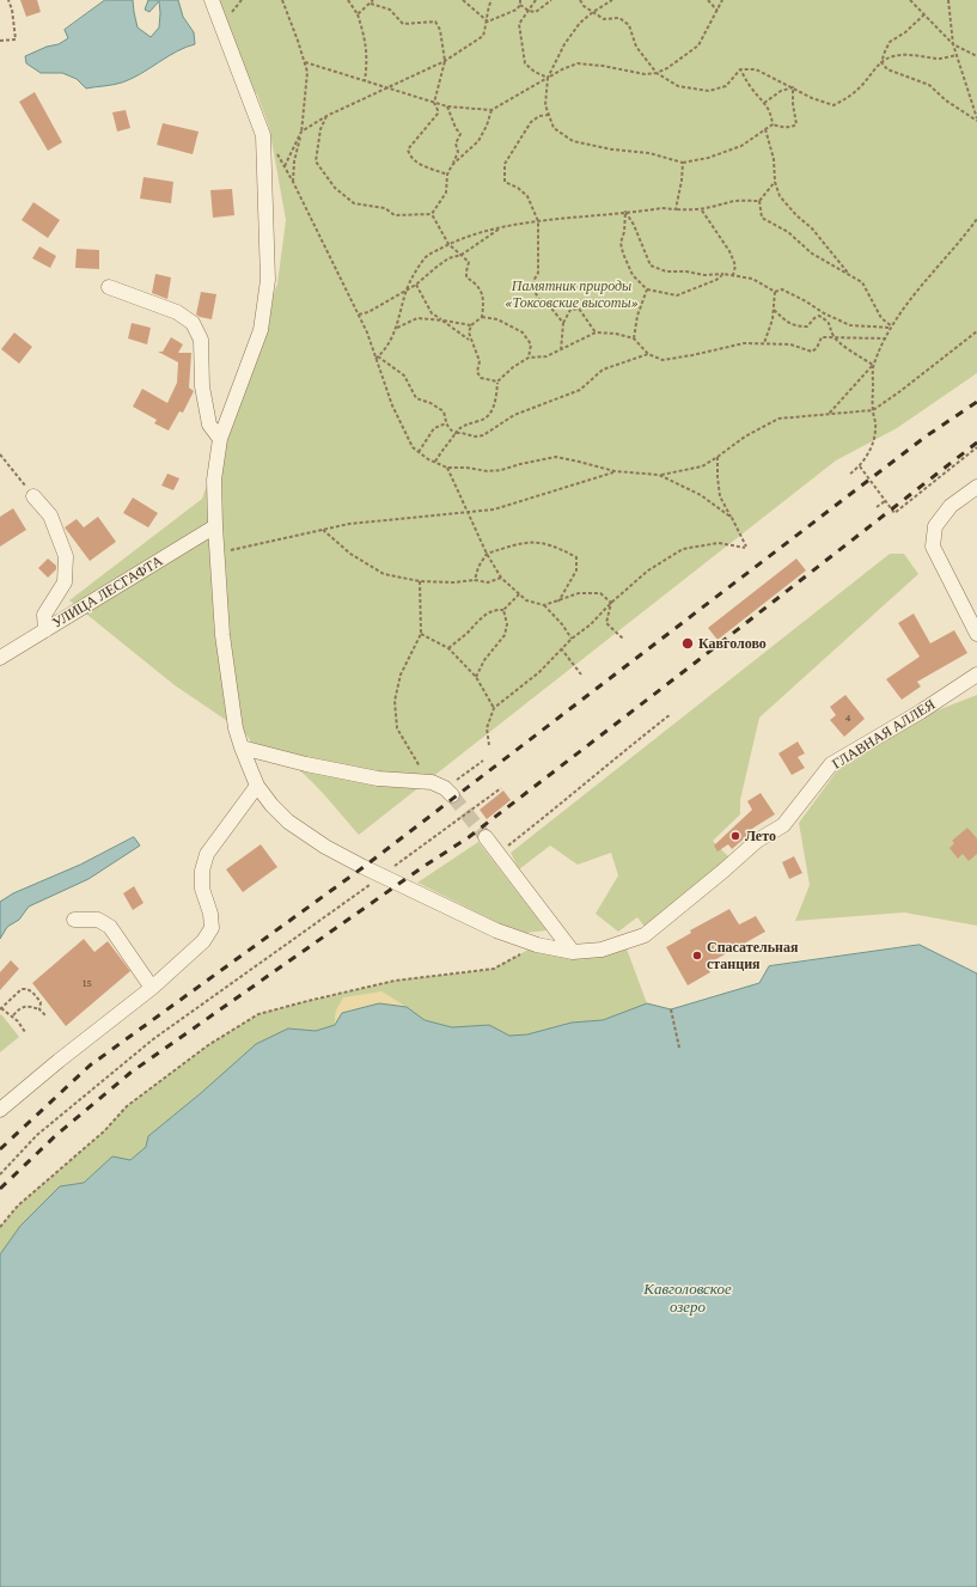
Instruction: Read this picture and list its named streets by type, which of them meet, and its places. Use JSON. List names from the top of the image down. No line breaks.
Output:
{"streets":{"street":["УЛИЦА ЛЕСГАФТА","ГЛАВНАЯ АЛЛЕЯ"]},"crossings":[["УЛИЦА ЛЕСГАФТА","ГЛАВНАЯ АЛЛЕЯ"]],"water":["Кавголовское озеро"],"parks":["Памятник природы «Токсовские высоты»"],"places":["Кавголово","Лето","Спасательная станция"],"house_numbers":["4","15"]}
